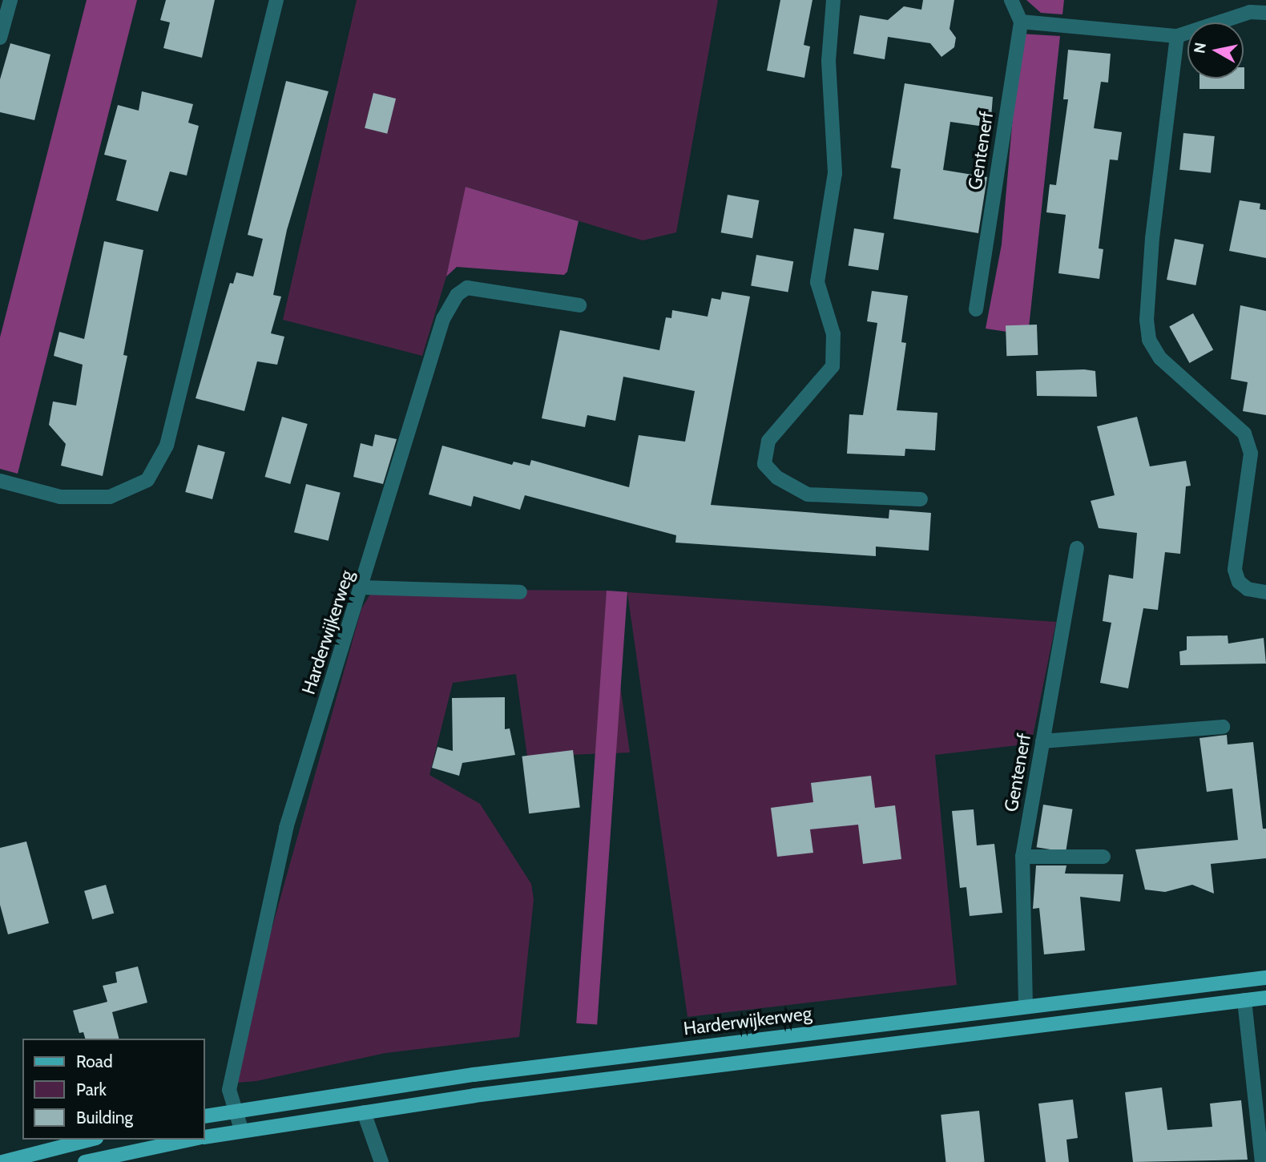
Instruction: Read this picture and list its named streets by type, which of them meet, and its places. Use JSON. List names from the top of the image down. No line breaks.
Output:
{"streets":{"main road":["Harderwijkerweg"],"street":["Gentenerf"]},"crossings":[["Gentenerf","Harderwijkerweg"]],"legend":["Road","Park","Building"],"north":"left"}
